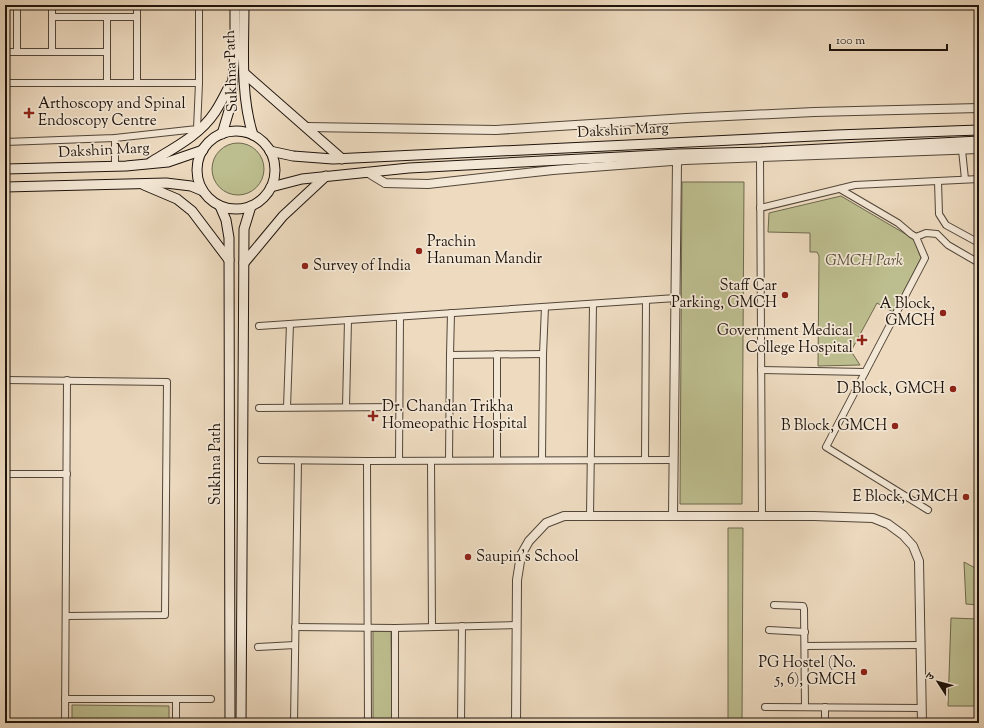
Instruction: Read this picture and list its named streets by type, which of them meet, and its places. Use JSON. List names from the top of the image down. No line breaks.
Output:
{"streets":{"main road":["Sukhna Path","Dakshin Marg"]},"crossings":[["Sukhna Path","Dakshin Marg"]],"parks":["GMCH Park"],"places":{"health":["Arthoscopy and Spinal Endoscopy Centre","Government Medical College Hospital","Dr. Chandan Trikha Homeopathic Hospital"],"other":["Prachin Hanuman Mandir","Survey of India","Staff Car Parking, GMCH","A Block, GMCH","D Block, GMCH","B Block, GMCH","E Block, GMCH","Saupin's School","PG Hostel (No. 5, 6), GMCH"]},"scale_bar":"100 m","north":"top left"}
